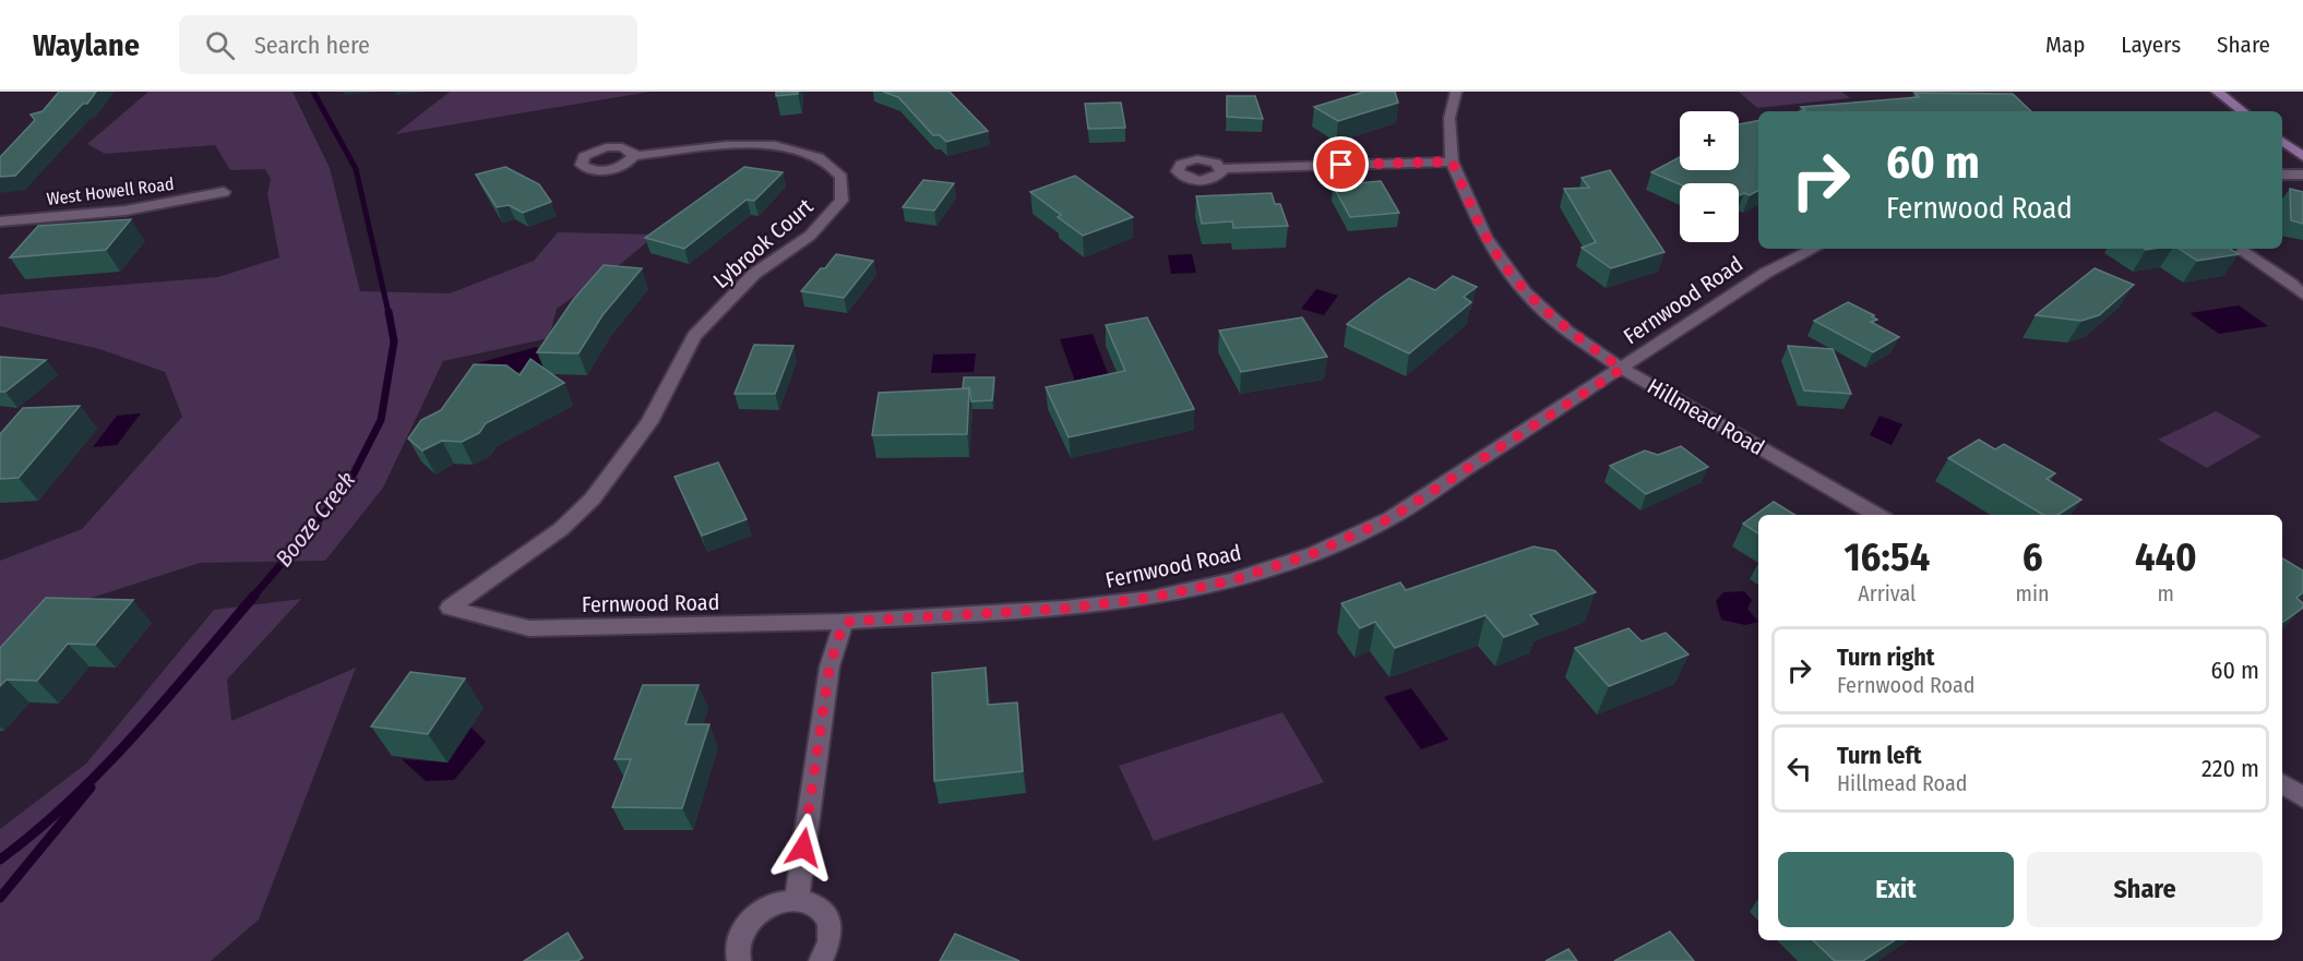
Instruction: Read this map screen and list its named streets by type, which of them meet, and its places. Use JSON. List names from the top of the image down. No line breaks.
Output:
{"streets":{"street":["West Howell Road","Lybrook Court","Fernwood Road","Hillmead Road"]},"crossings":[["Lybrook Court","Fernwood Road"],["Fernwood Road","Hillmead Road"]],"water":["Booze Creek"],"page":{"header":"Waylane","search":"Search here","nav":["Map","Layers","Share"],"map_buttons":["+","−"],"turn":["60 m","Fernwood Road"],"eta":["16:54","Arrival","6","min","440","m"],"list":[{"name":"Turn right","note":"Fernwood Road","value":"60 m"},{"name":"Turn left","note":"Hillmead Road","value":"220 m"}],"buttons":["Exit","Share"]}}
